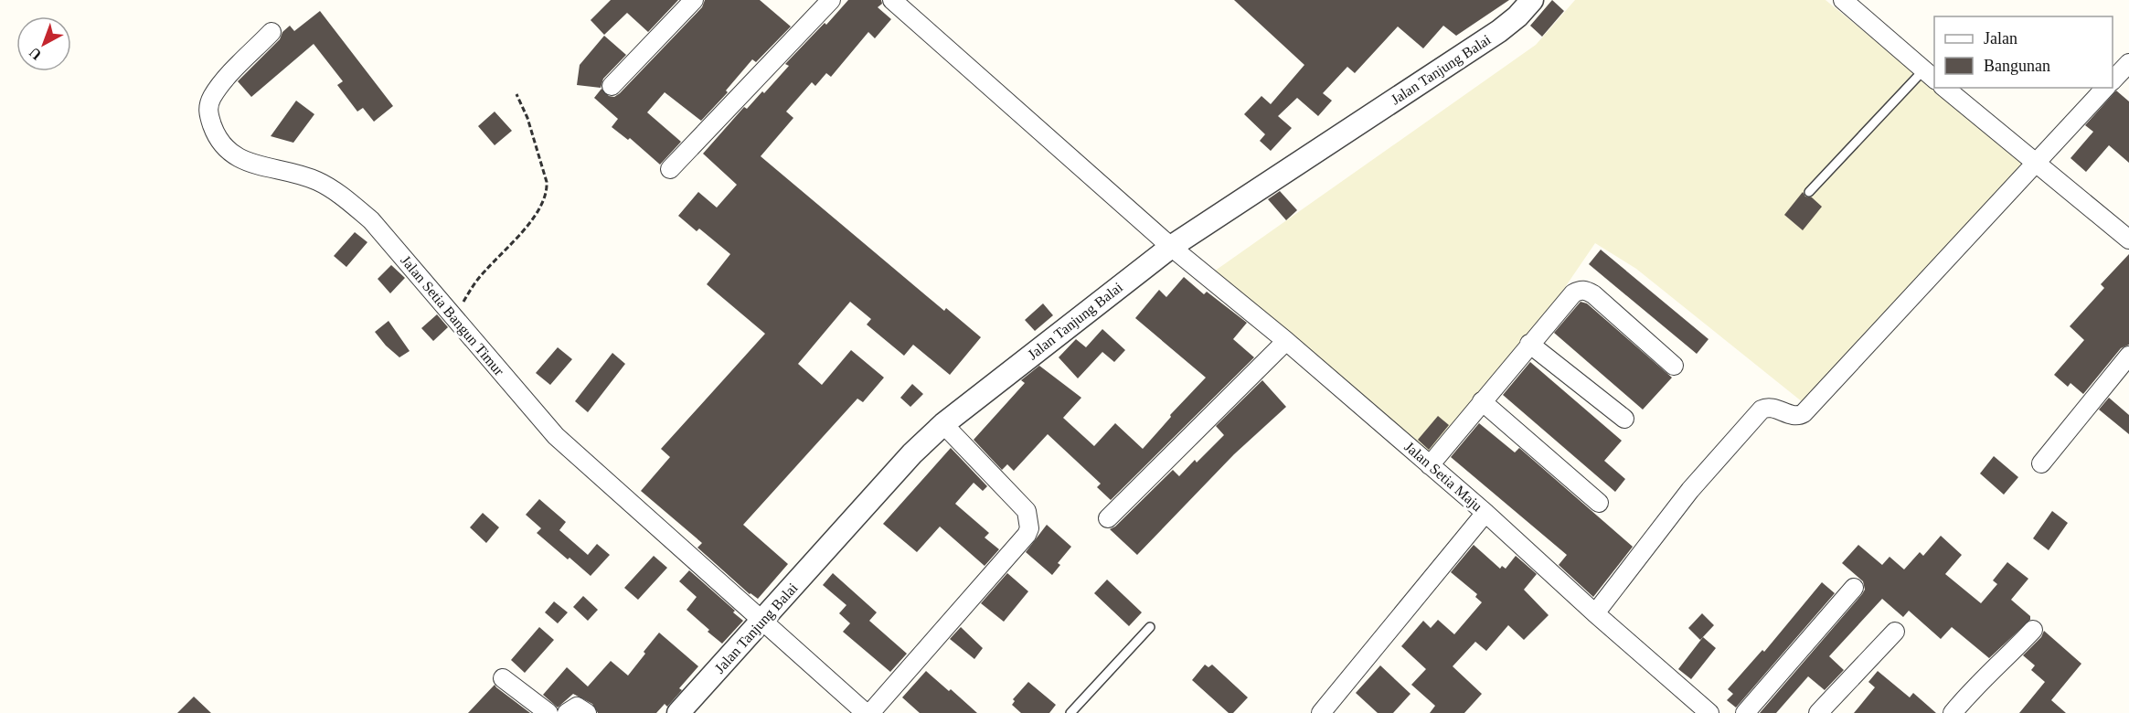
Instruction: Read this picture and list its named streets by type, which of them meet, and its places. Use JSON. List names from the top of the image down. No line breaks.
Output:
{"streets":{"street":["Jalan Tanjung Balai","Jalan Setia Bangun Timur","Jalan Setia Maju"]},"crossings":[["Jalan Tanjung Balai","Jalan Setia Bangun Timur"],["Jalan Tanjung Balai","Jalan Setia Maju"]],"legend":["Jalan","Bangunan"],"north":"bottom left"}
